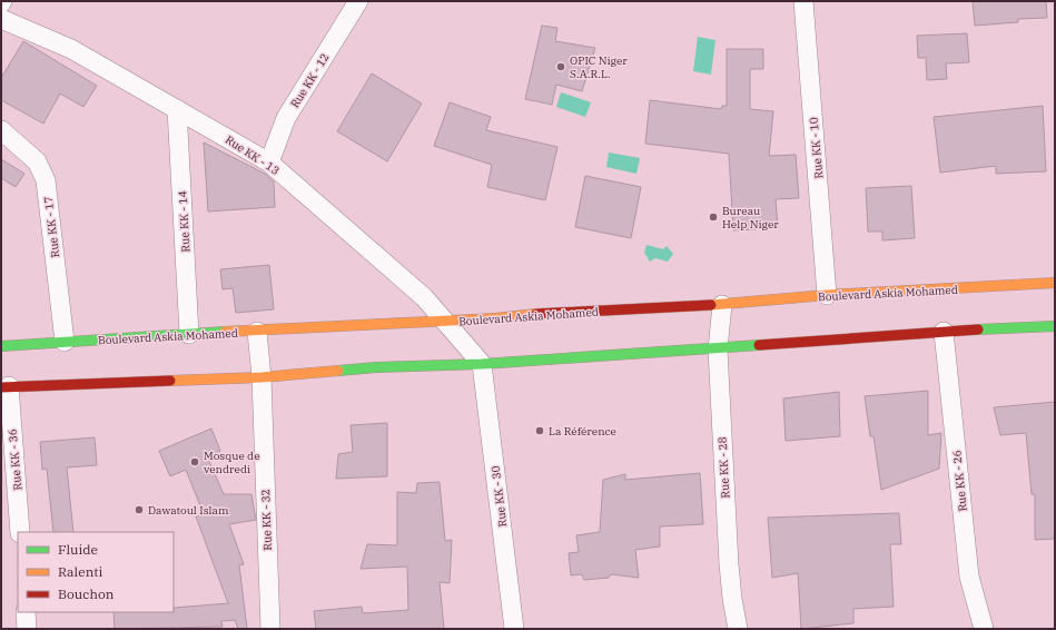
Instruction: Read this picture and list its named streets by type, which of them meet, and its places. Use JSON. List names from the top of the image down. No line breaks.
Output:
{"streets":{"main road":["Boulevard Askia Mohamed"],"street":["Rue KK - 12","Rue KK - 10","Rue KK - 13","Rue KK - 14","Rue KK - 17","Rue KK - 36","Rue KK - 28","Rue KK - 26","Rue KK - 30","Rue KK - 32"]},"crossings":[["Rue KK - 12","Rue KK - 13"],["Rue KK - 10","Boulevard Askia Mohamed"],["Rue KK - 13","Rue KK - 14"],["Rue KK - 13","Boulevard Askia Mohamed"],["Rue KK - 13","Rue KK - 30"],["Rue KK - 14","Boulevard Askia Mohamed"],["Rue KK - 17","Boulevard Askia Mohamed"],["Boulevard Askia Mohamed","Rue KK - 28"],["Boulevard Askia Mohamed","Rue KK - 32"]],"places":["OPIC Niger S.A.R.L.","Bureau Help Niger","La Référence","Mosque de vendredi","Dawatoul Islam"],"legend":["Fluide","Ralenti","Bouchon"]}
